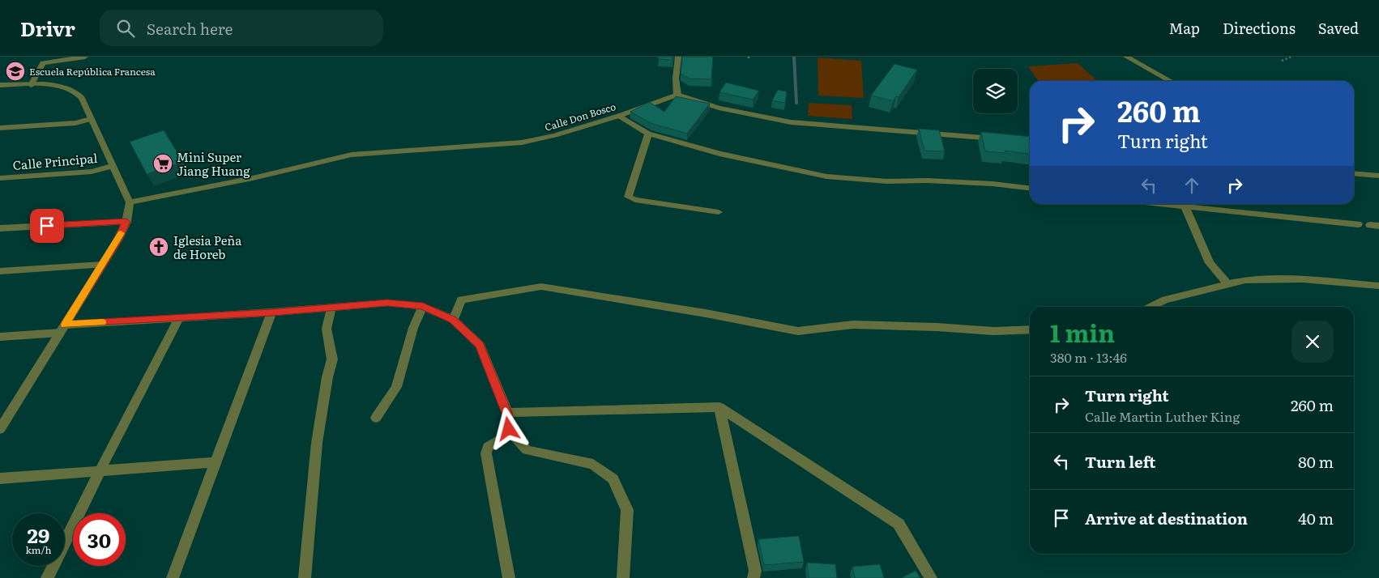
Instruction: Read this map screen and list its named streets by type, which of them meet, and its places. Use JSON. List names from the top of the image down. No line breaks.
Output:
{"streets":{"street":["Calle Don Bosco","Calle Principal"]},"places":{"school or university":["Escuela República Francesa"],"supermarket":["Mini Super Jiang Huang"],"church":["Iglesia Peña de Horeb"]},"page":{"header":"Drivr","search":"Search here","nav":["Map","Directions","Saved"],"turn":["260 m","Turn right"],"heading":["1 min","380 m · 13:46"],"list":[{"name":"Turn right","note":"Calle Martin Luther King","value":"260 m"},{"name":"Turn left","value":"80 m"},{"name":"Arrive at destination","value":"40 m"}],"speed":"29 km/h","limit":"30"}}
